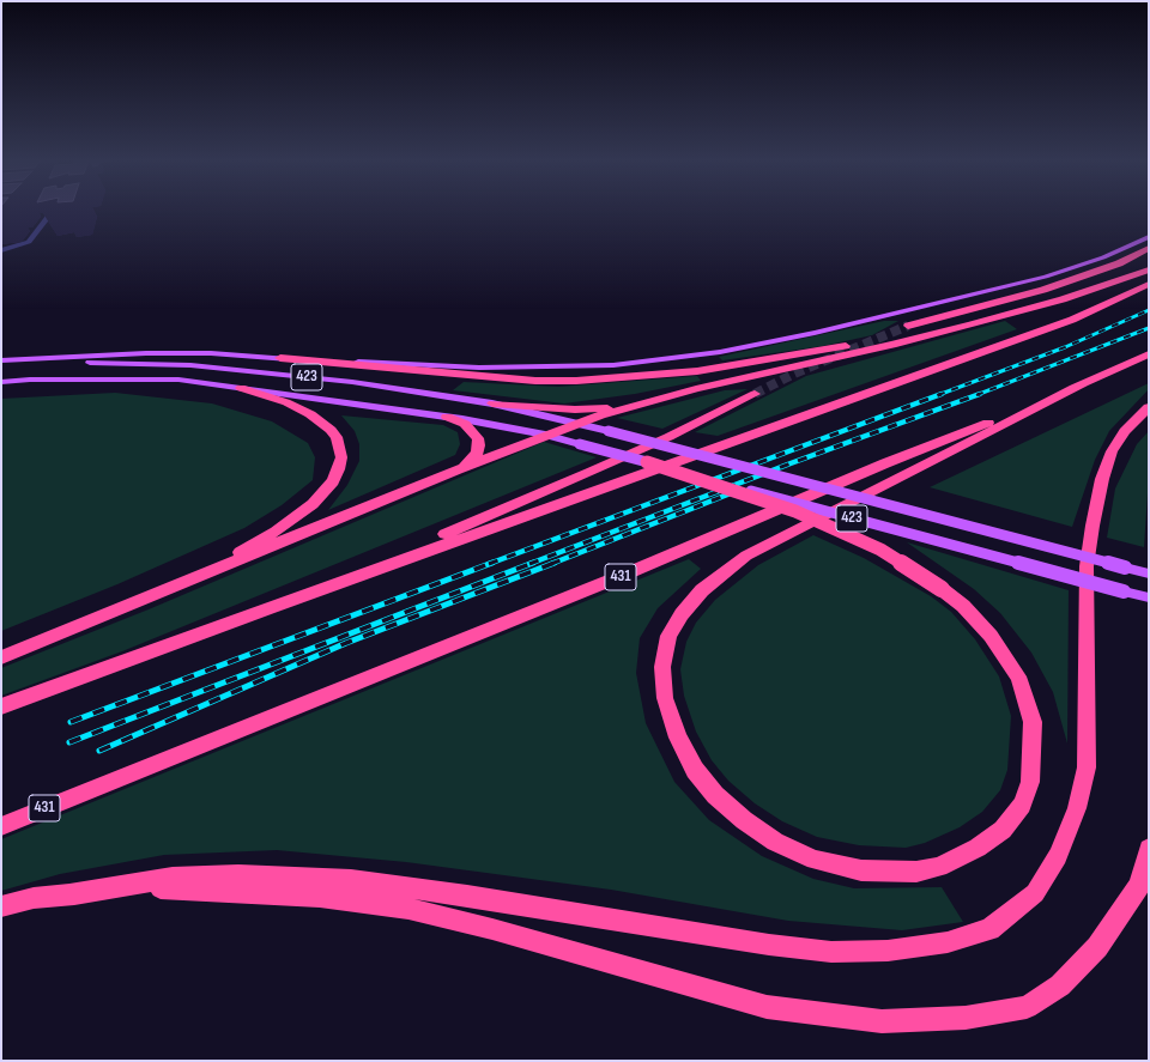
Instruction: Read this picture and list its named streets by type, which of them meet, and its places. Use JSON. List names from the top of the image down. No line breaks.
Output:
{"streets":{"highway":["431"],"main road":["423"]}}
